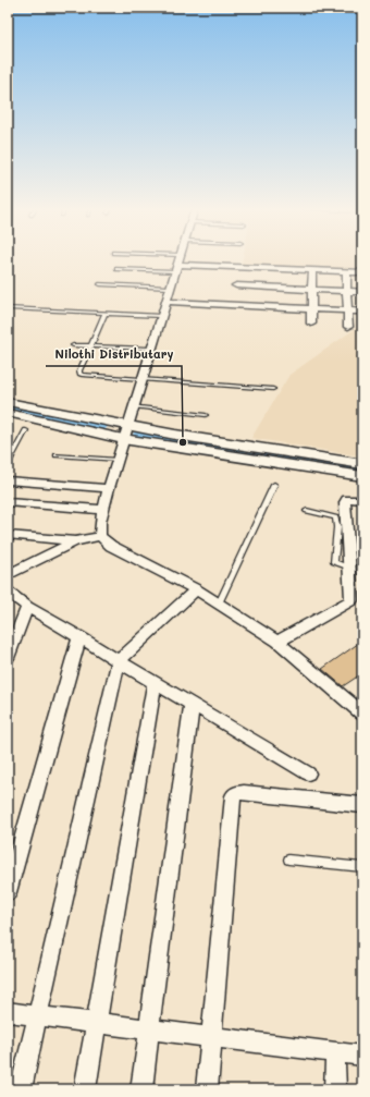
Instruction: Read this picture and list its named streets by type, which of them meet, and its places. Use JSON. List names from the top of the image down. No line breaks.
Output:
{"places":["Nilothi Distributary"]}
